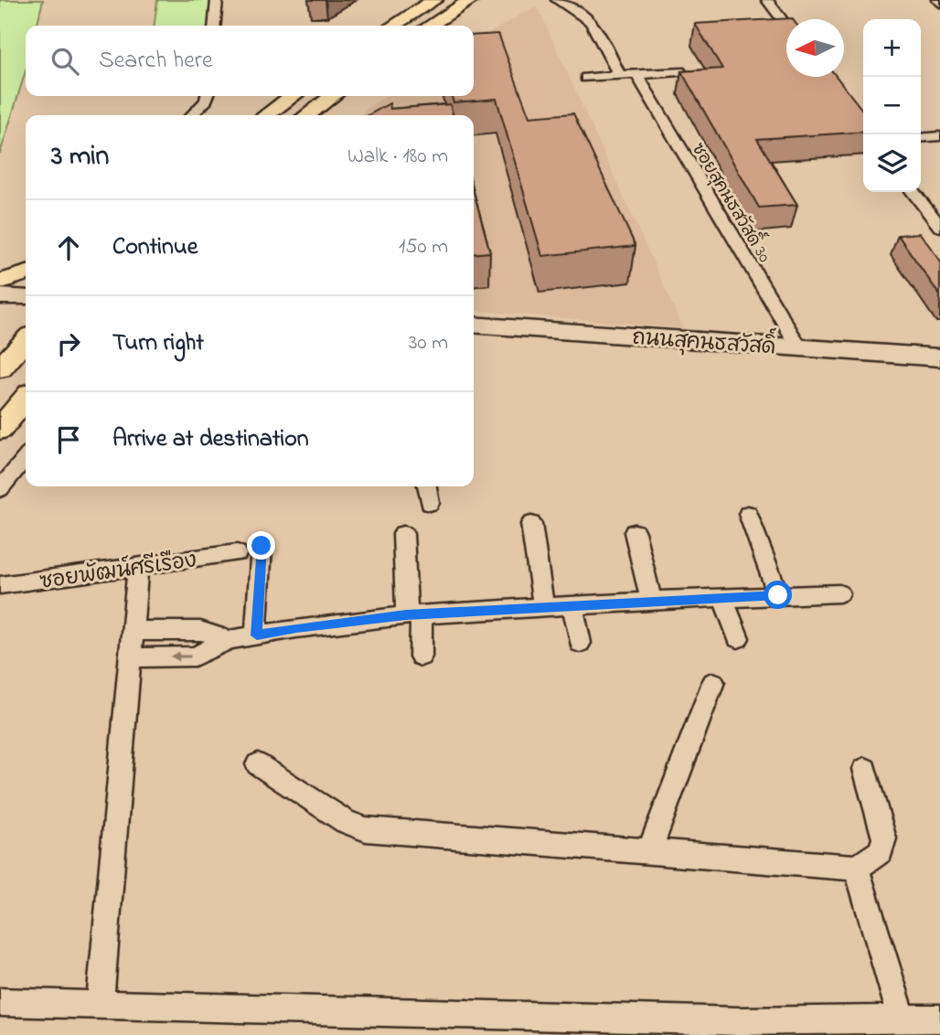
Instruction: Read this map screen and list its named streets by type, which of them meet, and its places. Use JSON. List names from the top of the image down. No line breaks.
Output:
{"streets":{"main road":["ถนนสุคนธสวัสดิ์"],"street":["ซอยสุคนธสวัสดิ์ 30","ซอยพัฒน์ศรีเรือง"]},"crossings":[["ซอยสุคนธสวัสดิ์ 30","ถนนสุคนธสวัสดิ์"]],"north":"left","page":{"map_buttons":["+","−"],"search":"Search here","heading":["3 min","Walk · 180 m"],"list":[["Continue","150 m"],["Turn right","30 m"],"Arrive at destination"]}}
